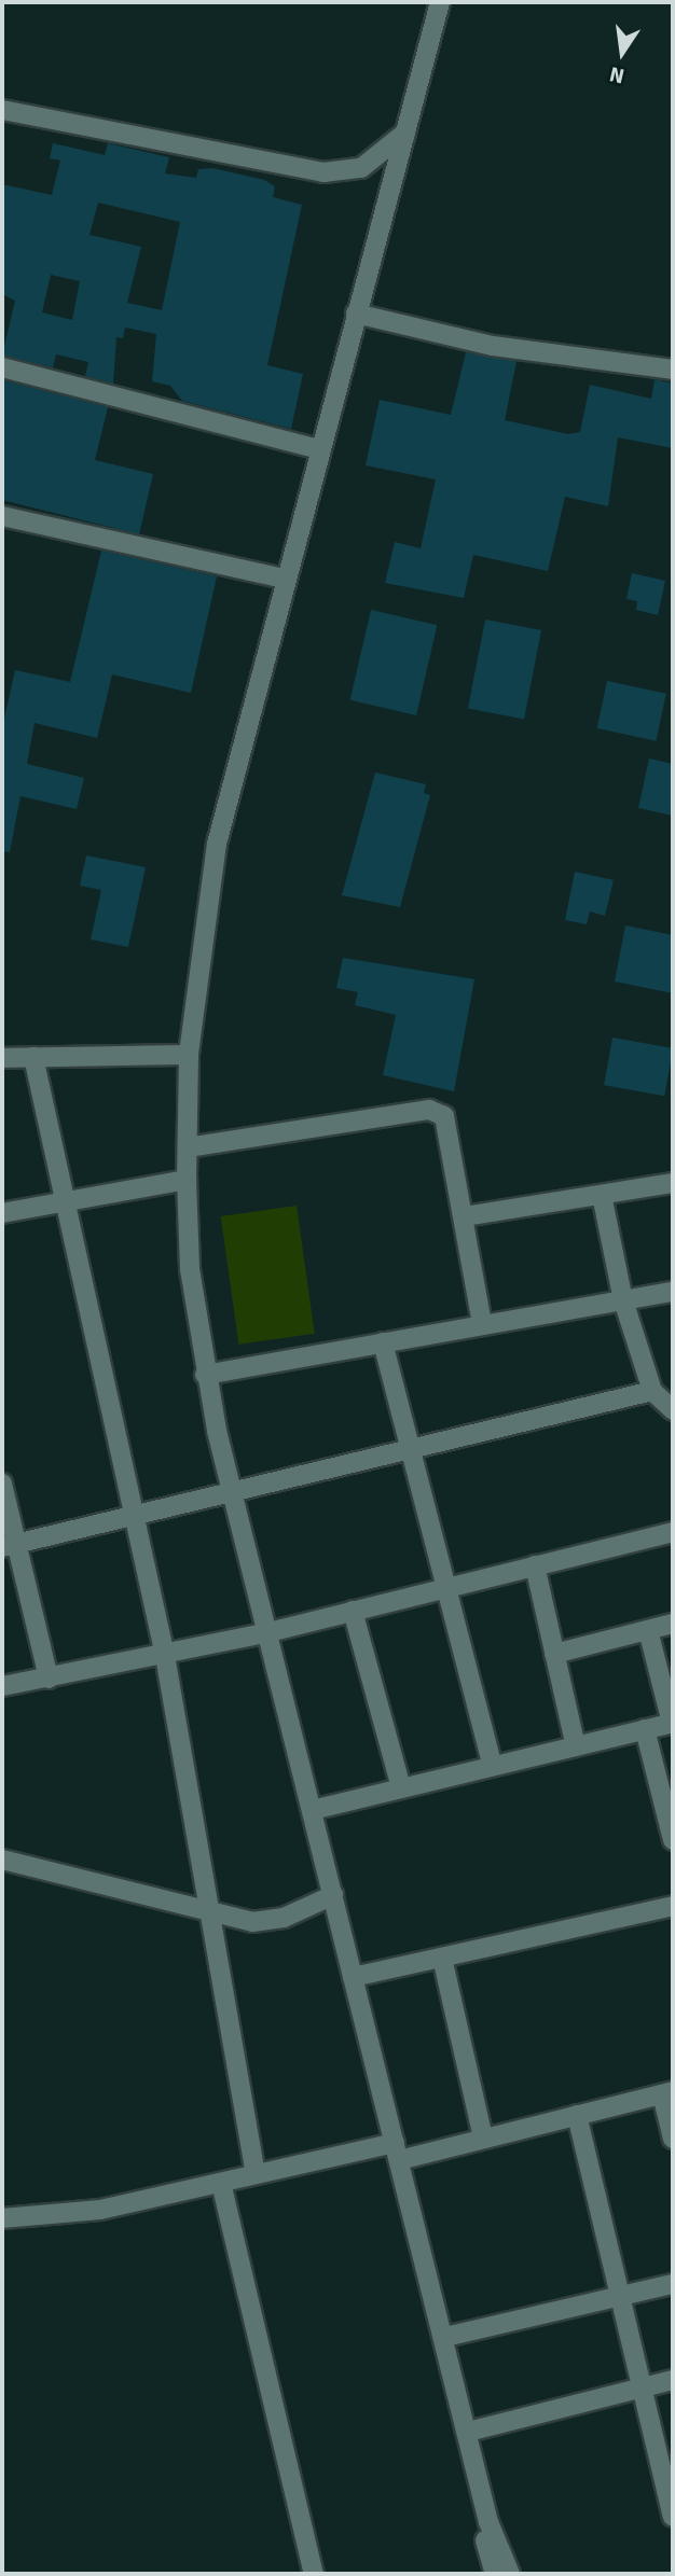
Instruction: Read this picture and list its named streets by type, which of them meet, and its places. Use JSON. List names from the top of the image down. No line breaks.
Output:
{"north":"bottom"}
